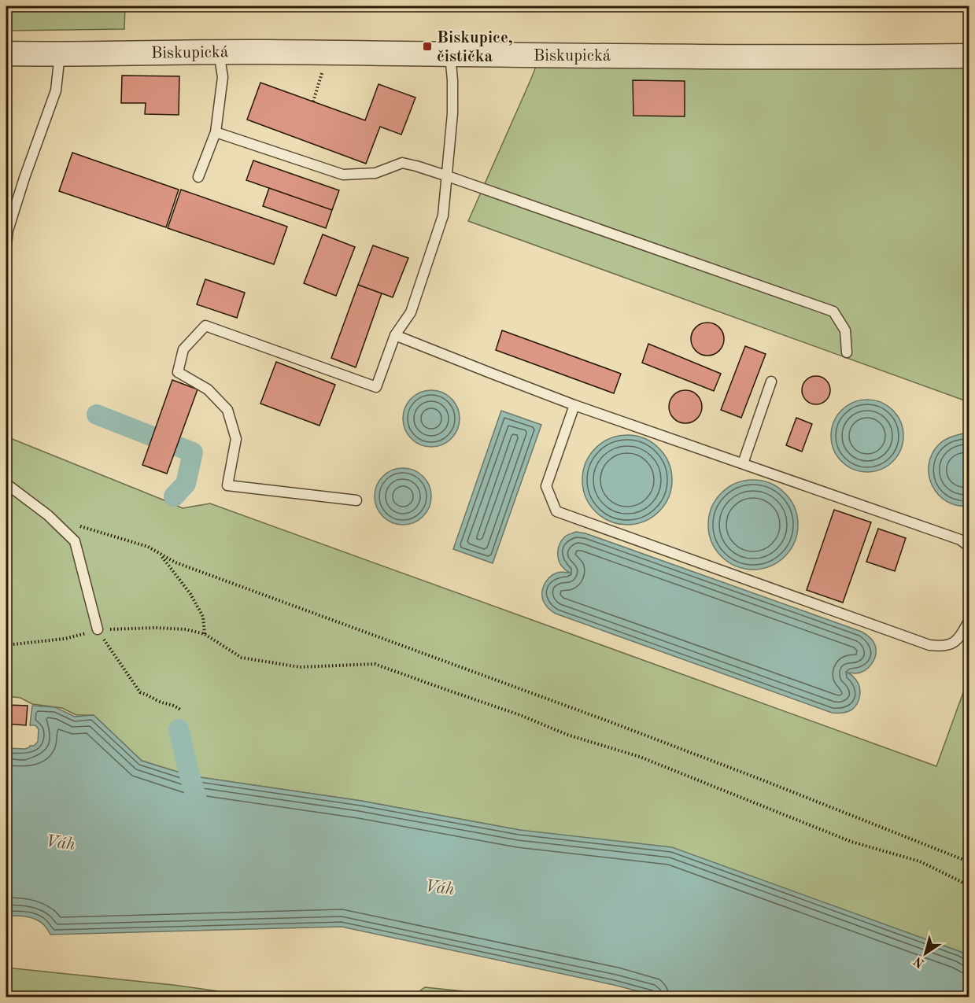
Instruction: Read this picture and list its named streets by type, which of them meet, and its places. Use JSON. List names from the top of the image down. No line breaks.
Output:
{"streets":{"street":["Biskupická"]},"water":["Váh"],"places":{"transit":["Biskupice, čistička"]},"north":"bottom left"}
